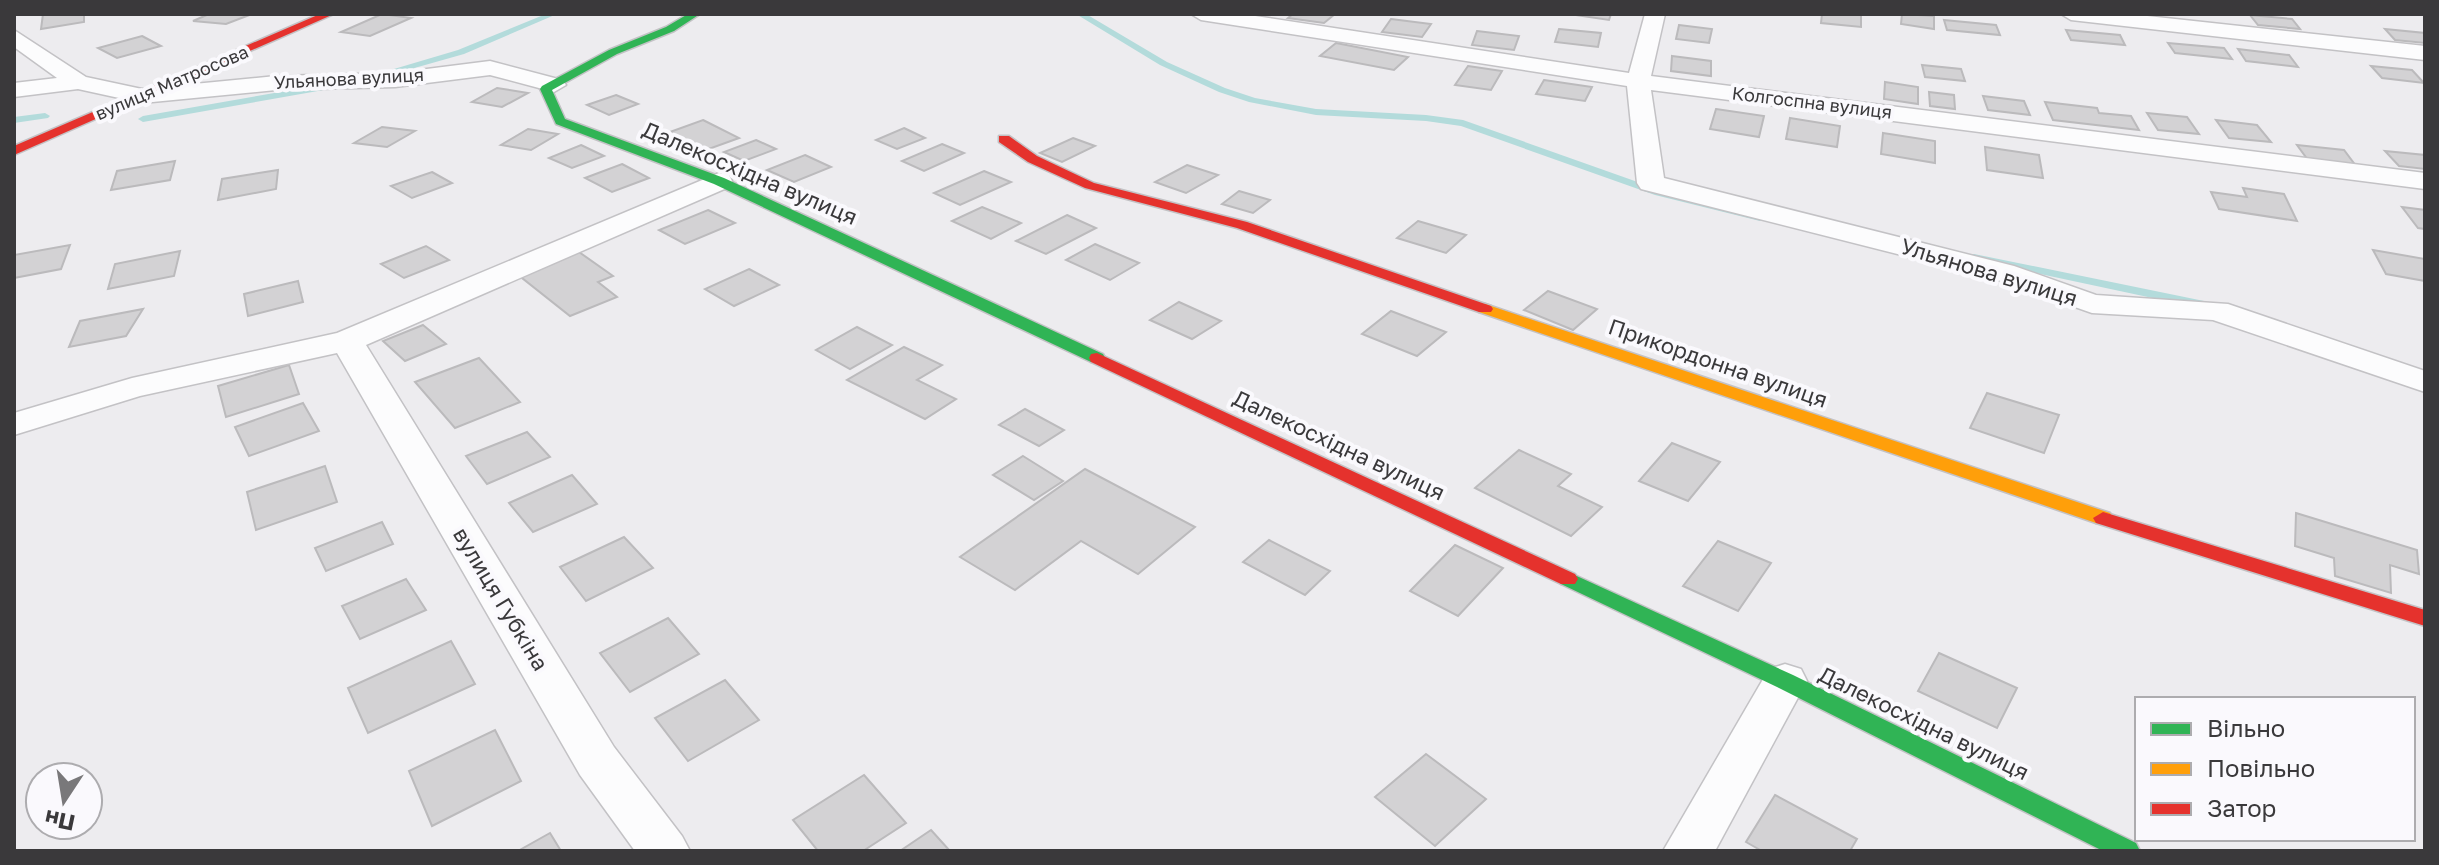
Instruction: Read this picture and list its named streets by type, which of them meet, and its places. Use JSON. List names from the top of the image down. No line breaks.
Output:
{"streets":{"street":["Ульянова вулиця","вулиця Матросова","Колгоспна вулиця","Далекосхідна вулиця","Прикордонна вулиця","вулиця Губкіна"]},"crossings":[["Ульянова вулиця","вулиця Матросова"],["Ульянова вулиця","Колгоспна вулиця"],["Ульянова вулиця","Далекосхідна вулиця"]],"legend":["Вільно","Повільно","Затор"],"north":"bottom"}
